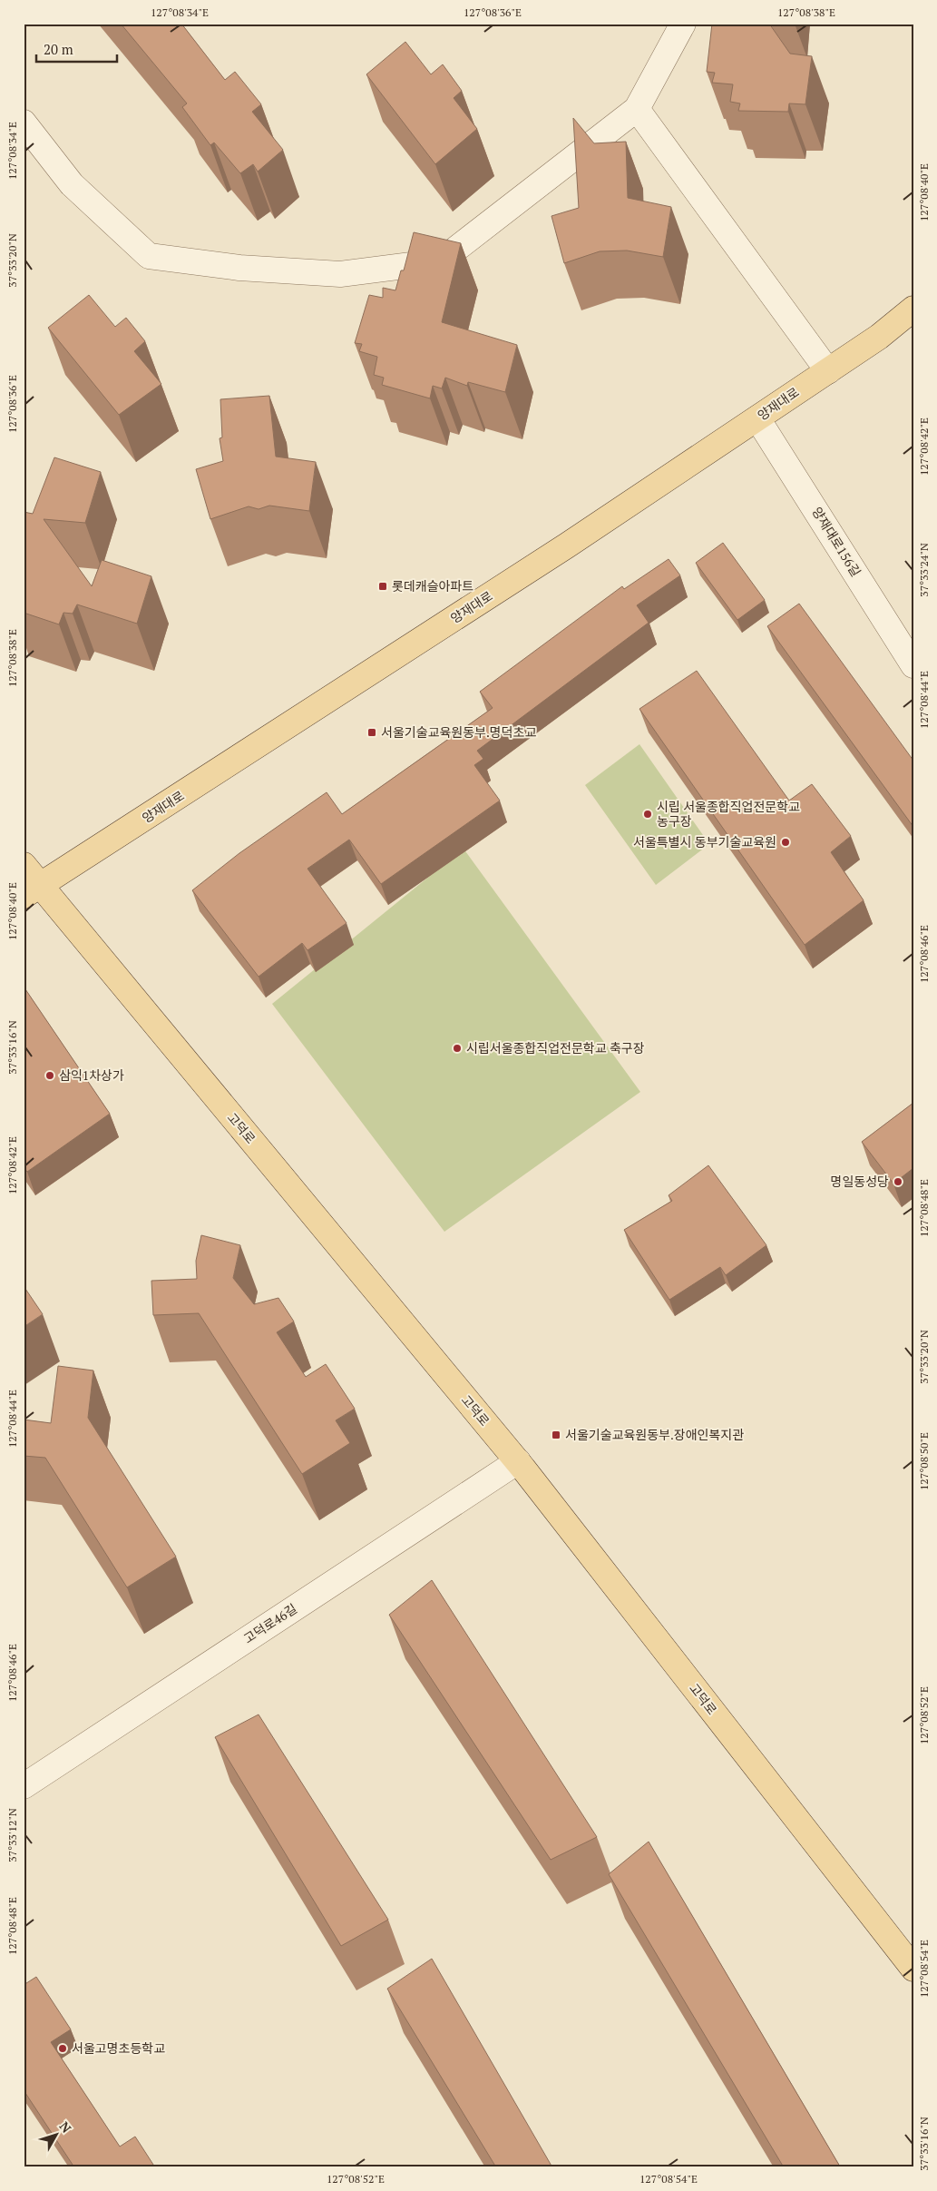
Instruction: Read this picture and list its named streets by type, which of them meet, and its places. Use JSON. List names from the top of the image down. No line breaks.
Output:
{"streets":{"main road":["양재대로","고덕로"],"street":["양재대로156길","고덕로46길"]},"crossings":[["양재대로","양재대로156길"],["양재대로","고덕로"],["고덕로","고덕로46길"]],"places":{"transit":["롯데캐슬아파트","서울기술교육원동부.명덕초교","서울기술교육원동부.장애인복지관"],"other":["시립 서울종합직업전문학교 농구장","서울특별시 동부기술교육원","시립서울종합직업전문학교 축구장","삼익1차상가","명일동성당","서울고명초등학교"]},"scale_bar":"20 m","north":"top right","coordinates":["127°08'34\"E","127°08'36\"E","127°08'38\"E","127°08'40\"E","37°33'20\"N","127°08'42\"E","37°33'24\"N","127°08'44\"E","127°08'46\"E","37°33'16\"N","127°08'48\"E","127°08'50\"E","127°08'52\"E","37°33'12\"N","127°08'54\"E"]}
